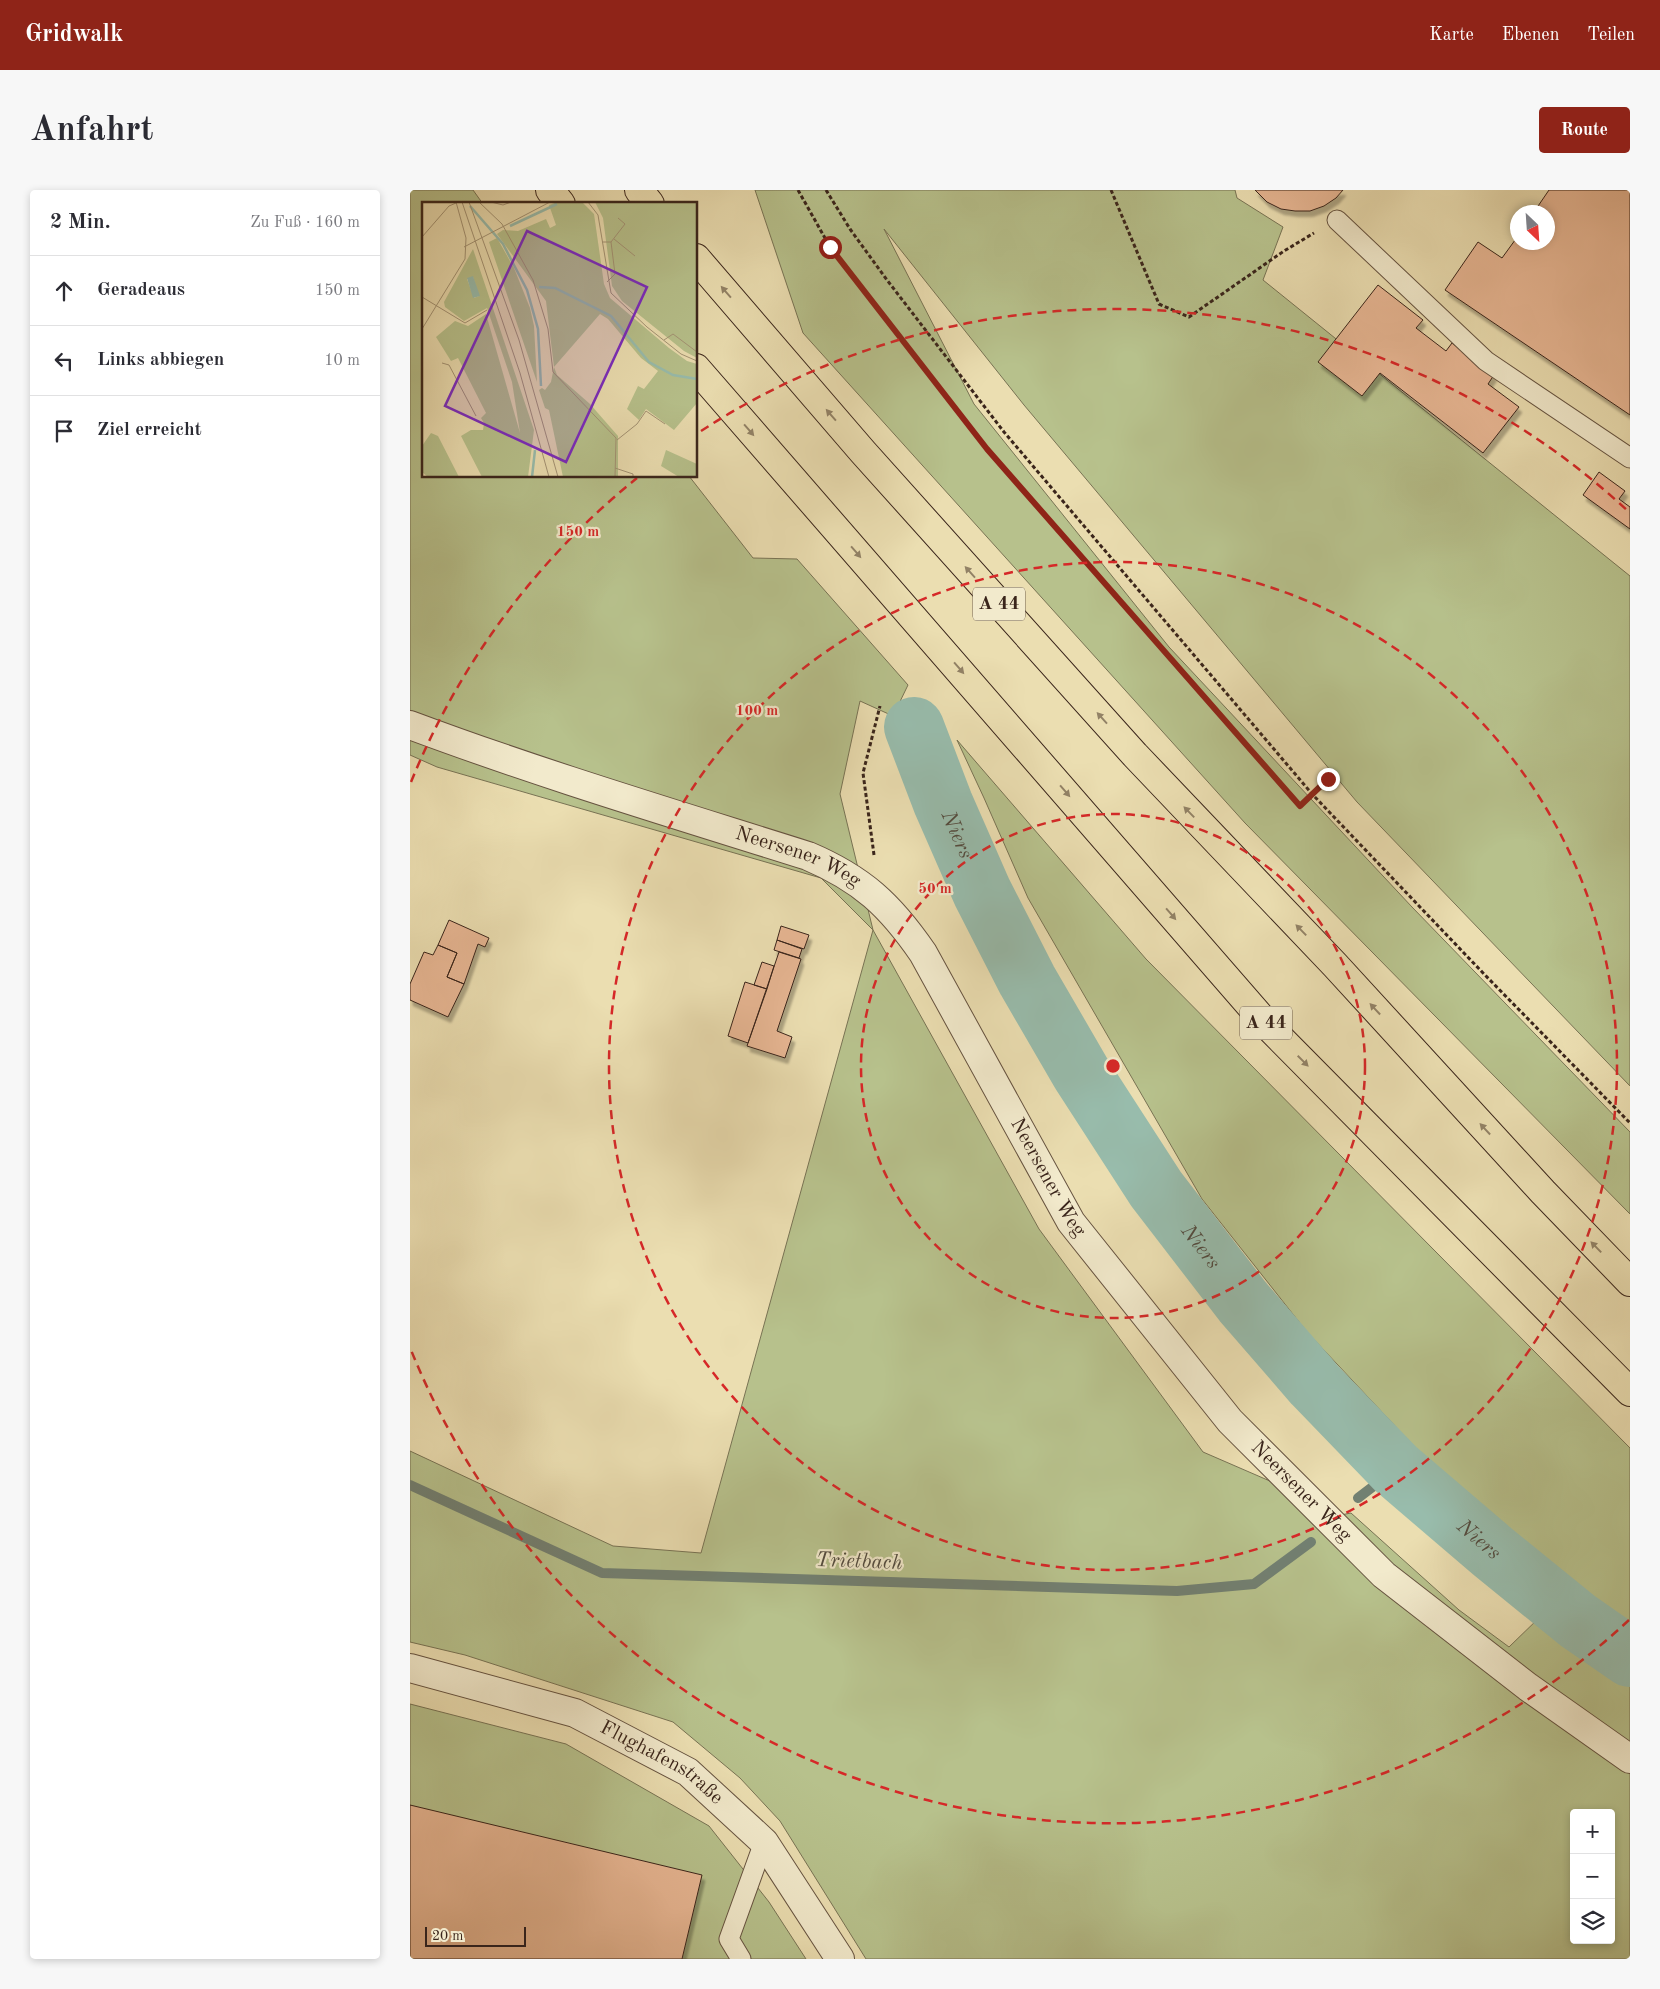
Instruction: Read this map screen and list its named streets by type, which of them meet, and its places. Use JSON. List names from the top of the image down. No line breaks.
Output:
{"streets":{"highway":["A 44"],"street":["Neersener Weg","Flughafenstraße"]},"water":["Niers","Trietbach"],"scale_bar":"20 m","north":"bottom right","page":{"header":"Gridwalk","nav":["Karte","Ebenen","Teilen"],"buttons":"Route","title":"Anfahrt","heading":["2 Min.","Zu Fuß · 160 m"],"list":[["Geradeaus","150 m"],["Links abbiegen","10 m"],"Ziel erreicht"],"map_buttons":["+","−"],"scale":"20 m"},"rings":["150 m","100 m","50 m"]}
